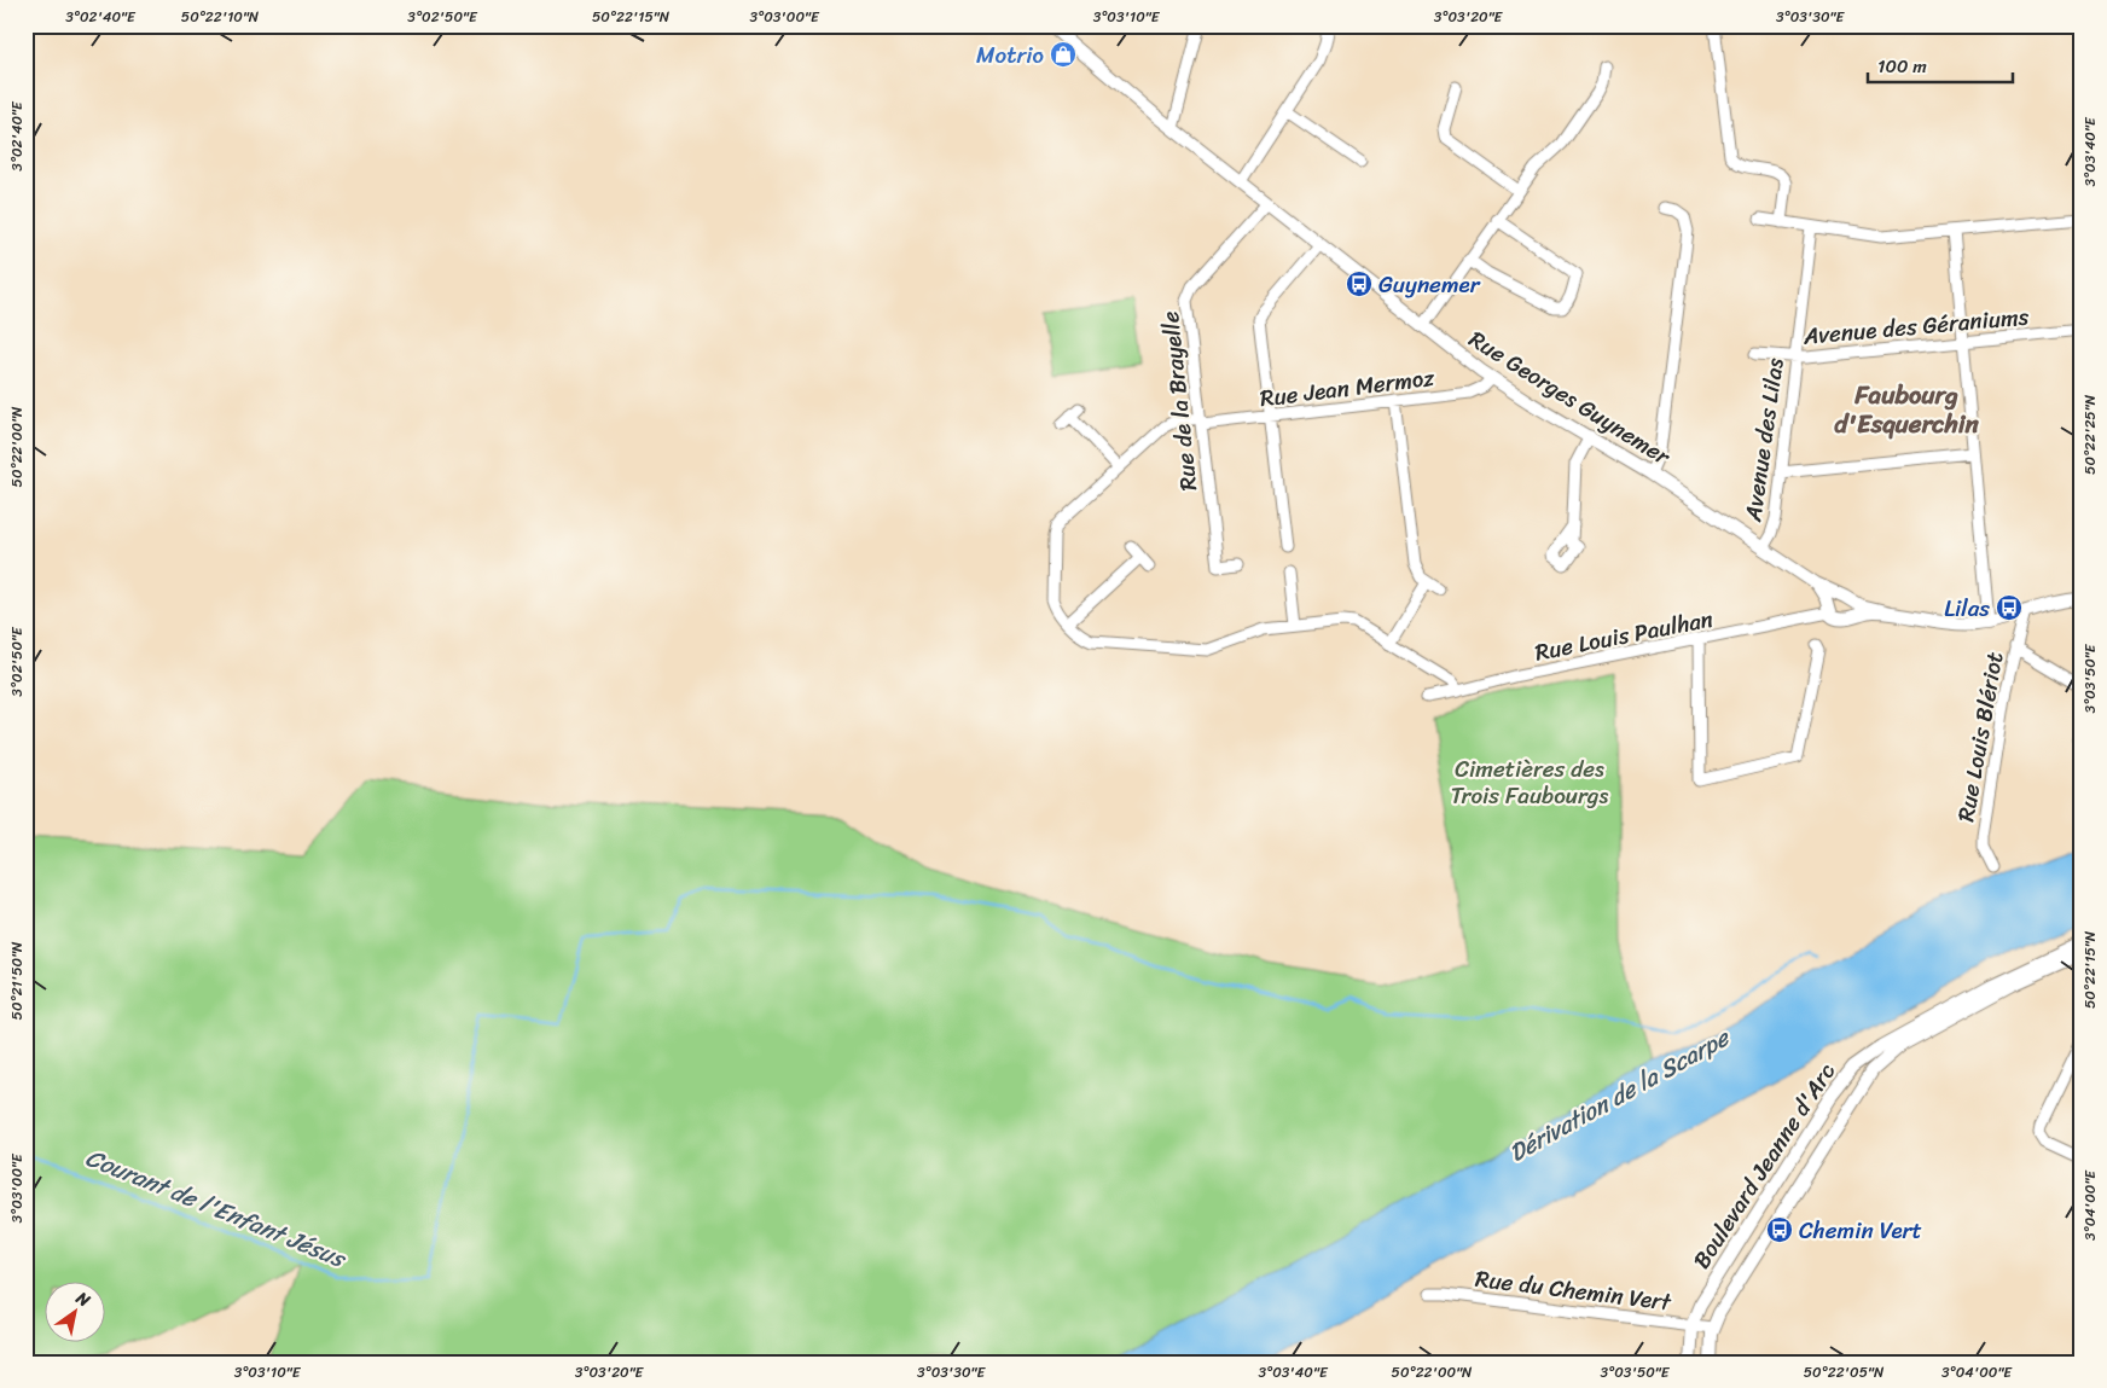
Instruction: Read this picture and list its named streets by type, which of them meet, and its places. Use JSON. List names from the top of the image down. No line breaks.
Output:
{"streets":{"main road":["Rue Georges Guynemer","Boulevard Jeanne d'Arc"],"street":["Avenue des Géraniums","Rue Jean Mermoz","Rue de la Brayelle","Avenue des Lilas","Rue Louis Paulhan","Rue Louis Blériot","Rue du Chemin Vert"]},"crossings":[["Avenue des Géraniums","Avenue des Lilas"],["Rue Jean Mermoz","Rue Georges Guynemer"],["Rue Jean Mermoz","Rue de la Brayelle"],["Rue Georges Guynemer","Rue de la Brayelle"],["Rue Georges Guynemer","Avenue des Lilas"],["Rue Georges Guynemer","Rue Louis Paulhan"],["Rue Georges Guynemer","Rue Louis Blériot"],["Boulevard Jeanne d'Arc","Rue du Chemin Vert"]],"districts":["Faubourg d'Esquerchin"],"water":["Dérivation de la Scarpe","Courant de l'Enfant Jésus"],"parks":["Cimetières des Trois Faubourgs"],"places":{"shop":["Motrio"],"bus stop":["Guynemer","Lilas","Chemin Vert"]},"scale_bar":"100 m","north":"top right","coordinates":["3°02'40\"E","50°22'10\"N","3°02'50\"E","50°22'15\"N","3°03'00\"E","3°03'10\"E","3°03'20\"E","3°03'30\"E","3°03'40\"E","50°22'25\"N","50°22'00\"N","3°03'50\"E","50°21'50\"N","3°04'00\"E","50°22'05\"N"]}
